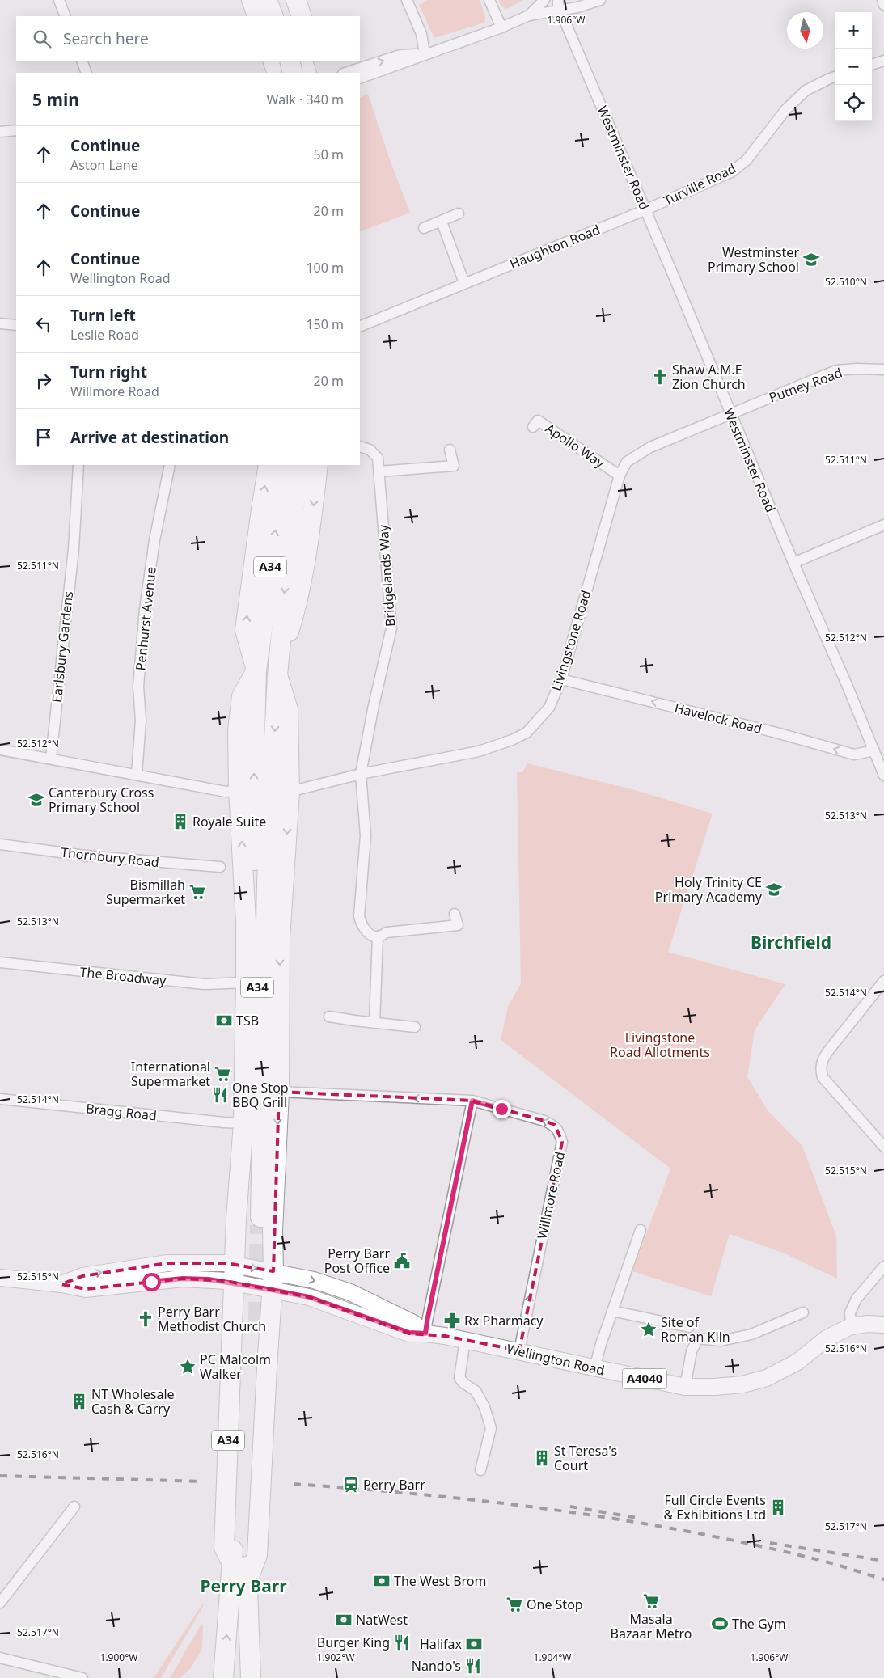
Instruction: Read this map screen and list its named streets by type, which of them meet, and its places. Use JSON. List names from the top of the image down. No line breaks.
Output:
{"streets":{"highway":["A34"],"main road":["Wellington Road","A4040"],"street":["Westminster Road","Turville Road","Haughton Road","Putney Road","Apollo Way","Bridgelands Way","Penhurst Avenue","Livingstone Road","Earlsbury Gardens","Havelock Road","Thornbury Road","The Broadway","Bragg Road","Willmore Road"]},"crossings":[["Westminster Road","Turville Road"],["Westminster Road","Haughton Road"],["Westminster Road","Putney Road"],["Westminster Road","Livingstone Road"],["Westminster Road","Havelock Road"],["Turville Road","Haughton Road"],["Putney Road","Livingstone Road"],["Apollo Way","Livingstone Road"],["Bridgelands Way","Livingstone Road"],["Livingstone Road","Havelock Road"],["Willmore Road","Wellington Road"]],"one_way":["Havelock Road"],"districts":["Birchfield","Perry Barr"],"parks":["Livingstone Road Allotments"],"places":{"school or university":["Westminster Primary School","Canterbury Cross Primary School","Holy Trinity CE Primary Academy"],"church":["Shaw A.M.E Zion Church","Perry Barr Methodist Church"],"building":["Royale Suite","NT Wholesale Cash & Carry","St Teresa's Court","Full Circle Events & Exhibitions Ltd"],"supermarket":["Bismillah Supermarket","International Supermarket","Masala Bazaar Metro","One Stop"],"bank":["TSB","The West Brom","NatWest","Halifax"],"restaurant":["One Stop BBQ Grill","Burger King","Nando's"],"public building":["Perry Barr Post Office"],"pharmacy":["Rx Pharmacy"],"place":["Site of Roman Kiln","PC Malcolm Walker"],"station":["Perry Barr"],"sports":["The Gym"]},"north":"bottom","page":{"map_buttons":["+","−"],"search":"Search here","heading":["5 min","Walk · 340 m"],"list":[["Continue","Aston Lane","50 m"],["Continue","20 m"],["Continue","Wellington Road","100 m"],["Turn left","Leslie Road","150 m"],["Turn right","Willmore Road","20 m"],"Arrive at destination"]},"coordinates":["1.906°W","52.510°N","52.511°N","52.512°N","52.513°N","52.514°N","52.515°N","52.516°N","52.517°N","1.900°W","1.902°W","1.904°W"]}
